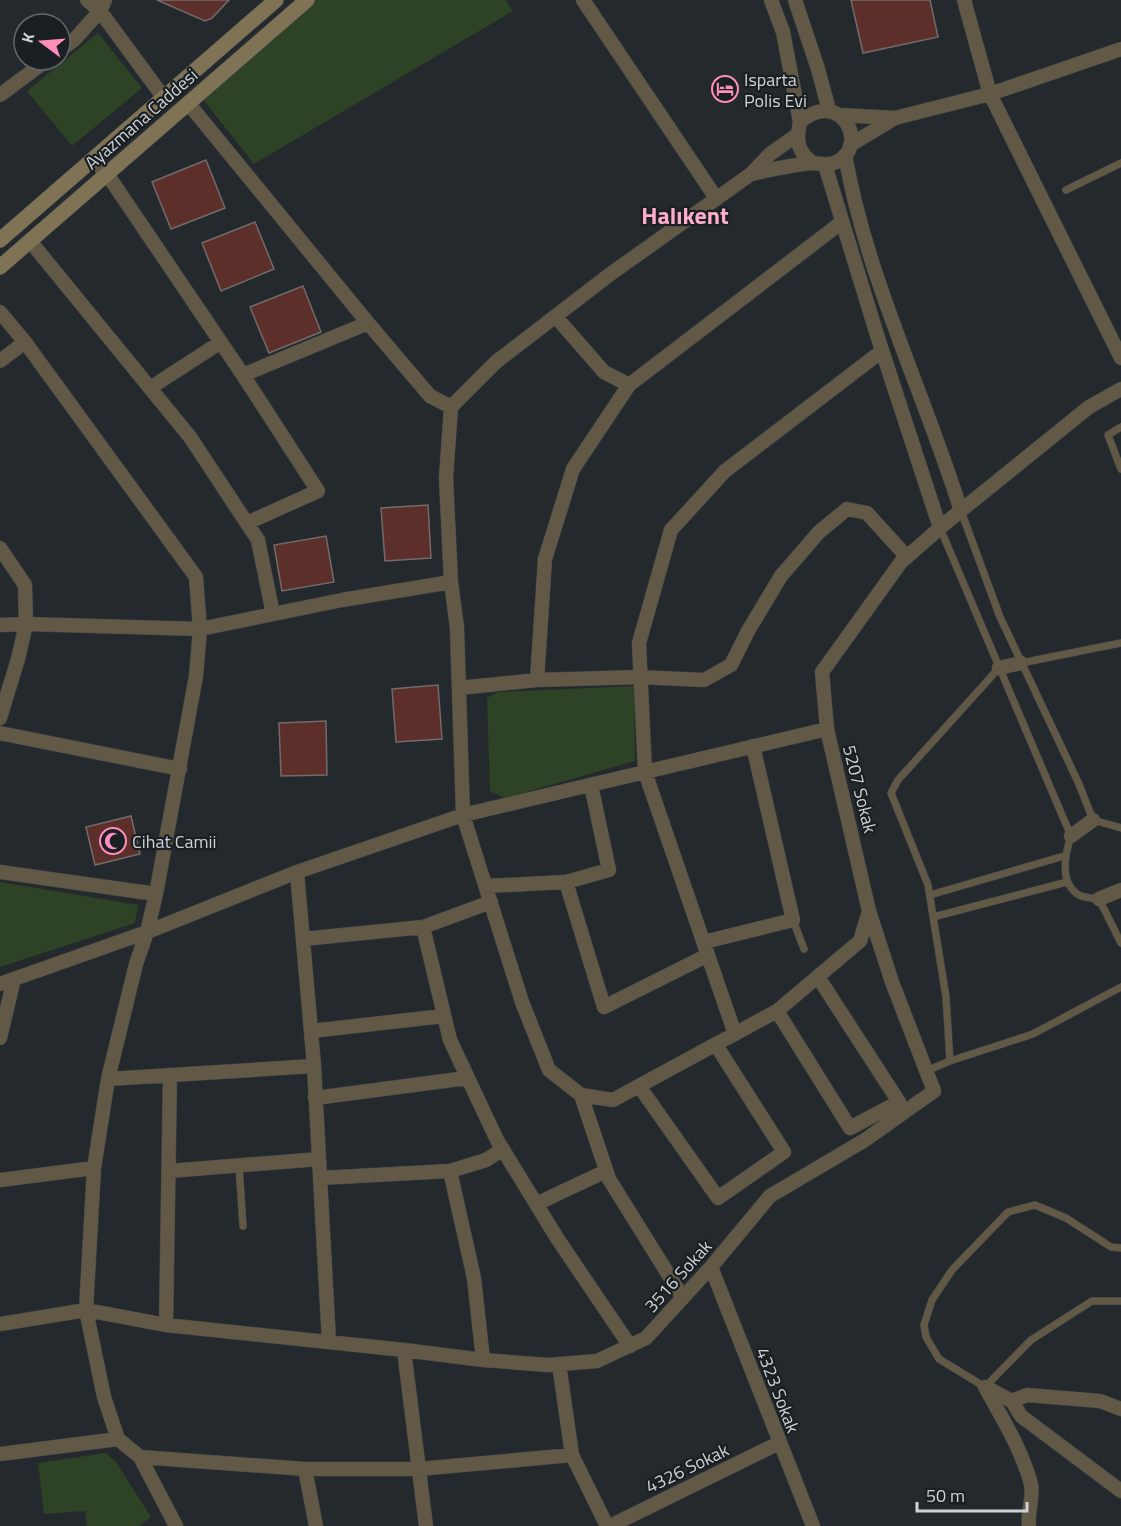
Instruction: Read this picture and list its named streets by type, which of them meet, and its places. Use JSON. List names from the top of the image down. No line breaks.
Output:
{"streets":{"main road":["Ayazmana Caddesi"],"street":["5207 Sokak","3516 Sokak","4323 Sokak","4326 Sokak"]},"crossings":[["5207 Sokak","3516 Sokak"],["3516 Sokak","4323 Sokak"],["4323 Sokak","4326 Sokak"]],"districts":["Halıkent"],"places":{"hotel":["Isparta Polis Evi"],"mosque":["Cihat Camii"]},"scale_bar":"50 m","north":"left"}
